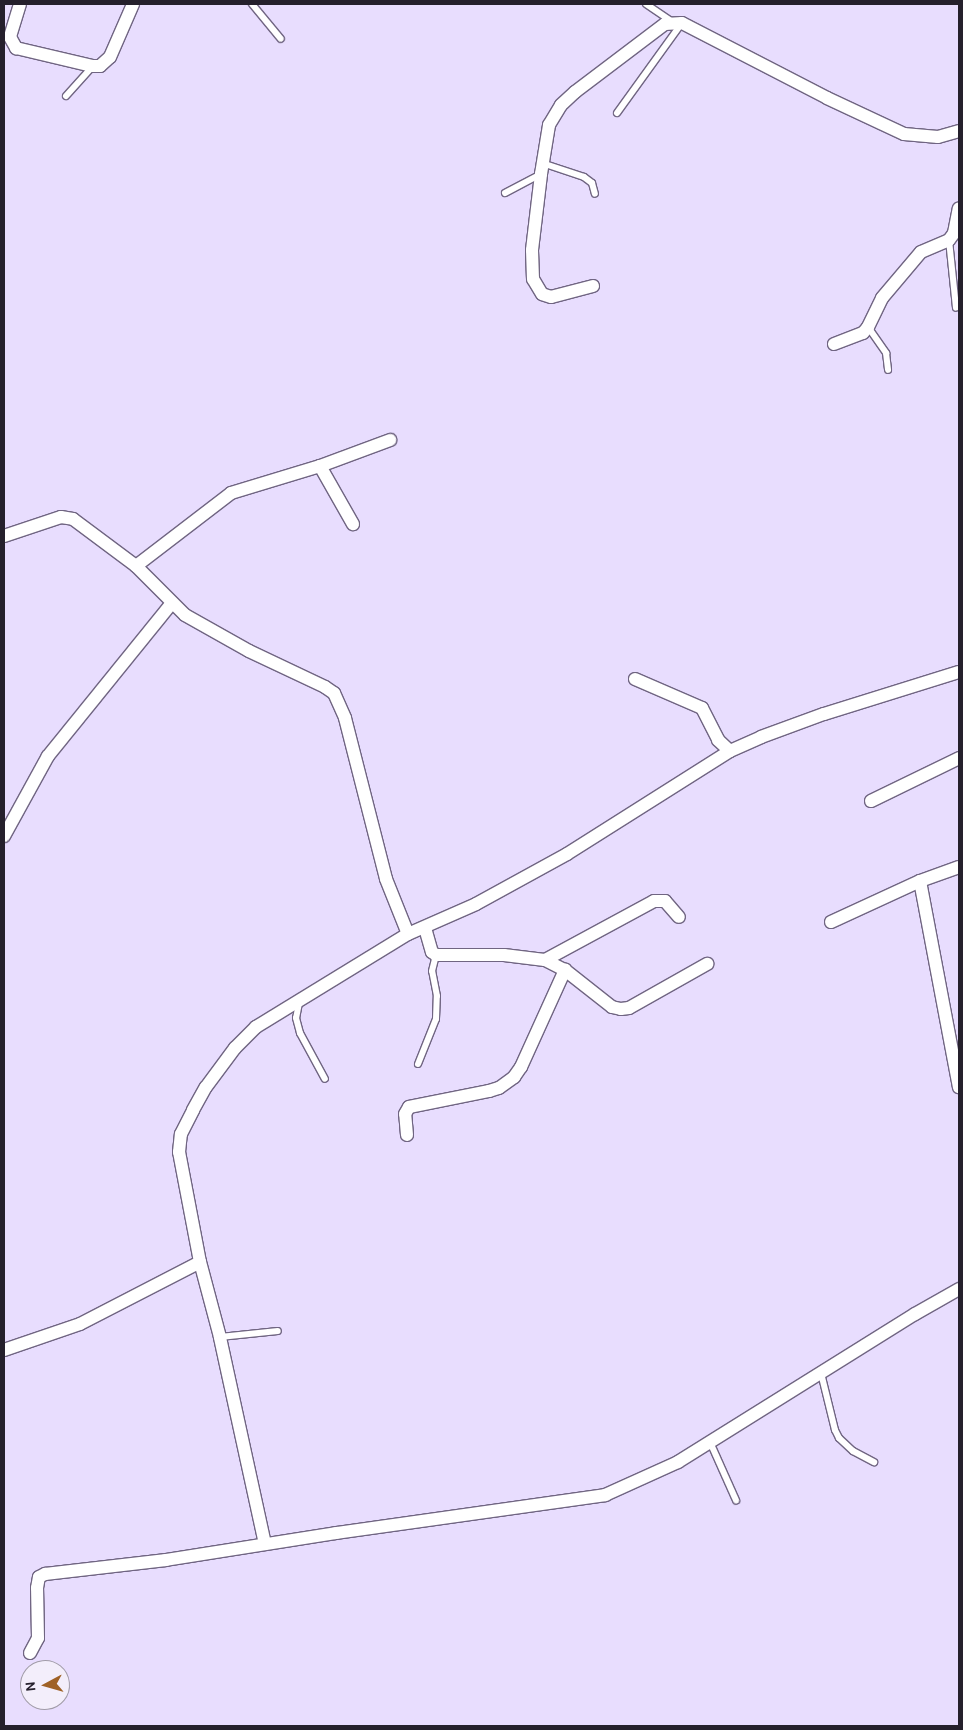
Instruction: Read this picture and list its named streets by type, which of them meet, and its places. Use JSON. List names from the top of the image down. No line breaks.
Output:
{"north":"left"}
